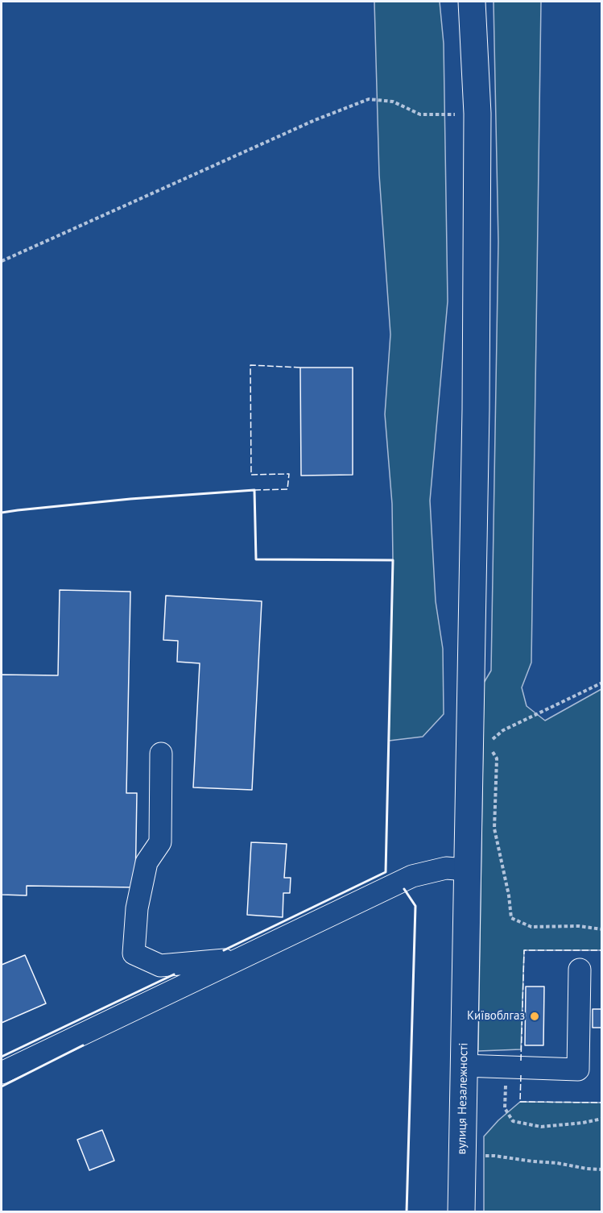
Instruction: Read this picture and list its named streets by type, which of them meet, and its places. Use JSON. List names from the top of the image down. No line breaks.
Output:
{"streets":{"main road":["вулиця Незалежності"]},"places":["Київоблгаз"]}
